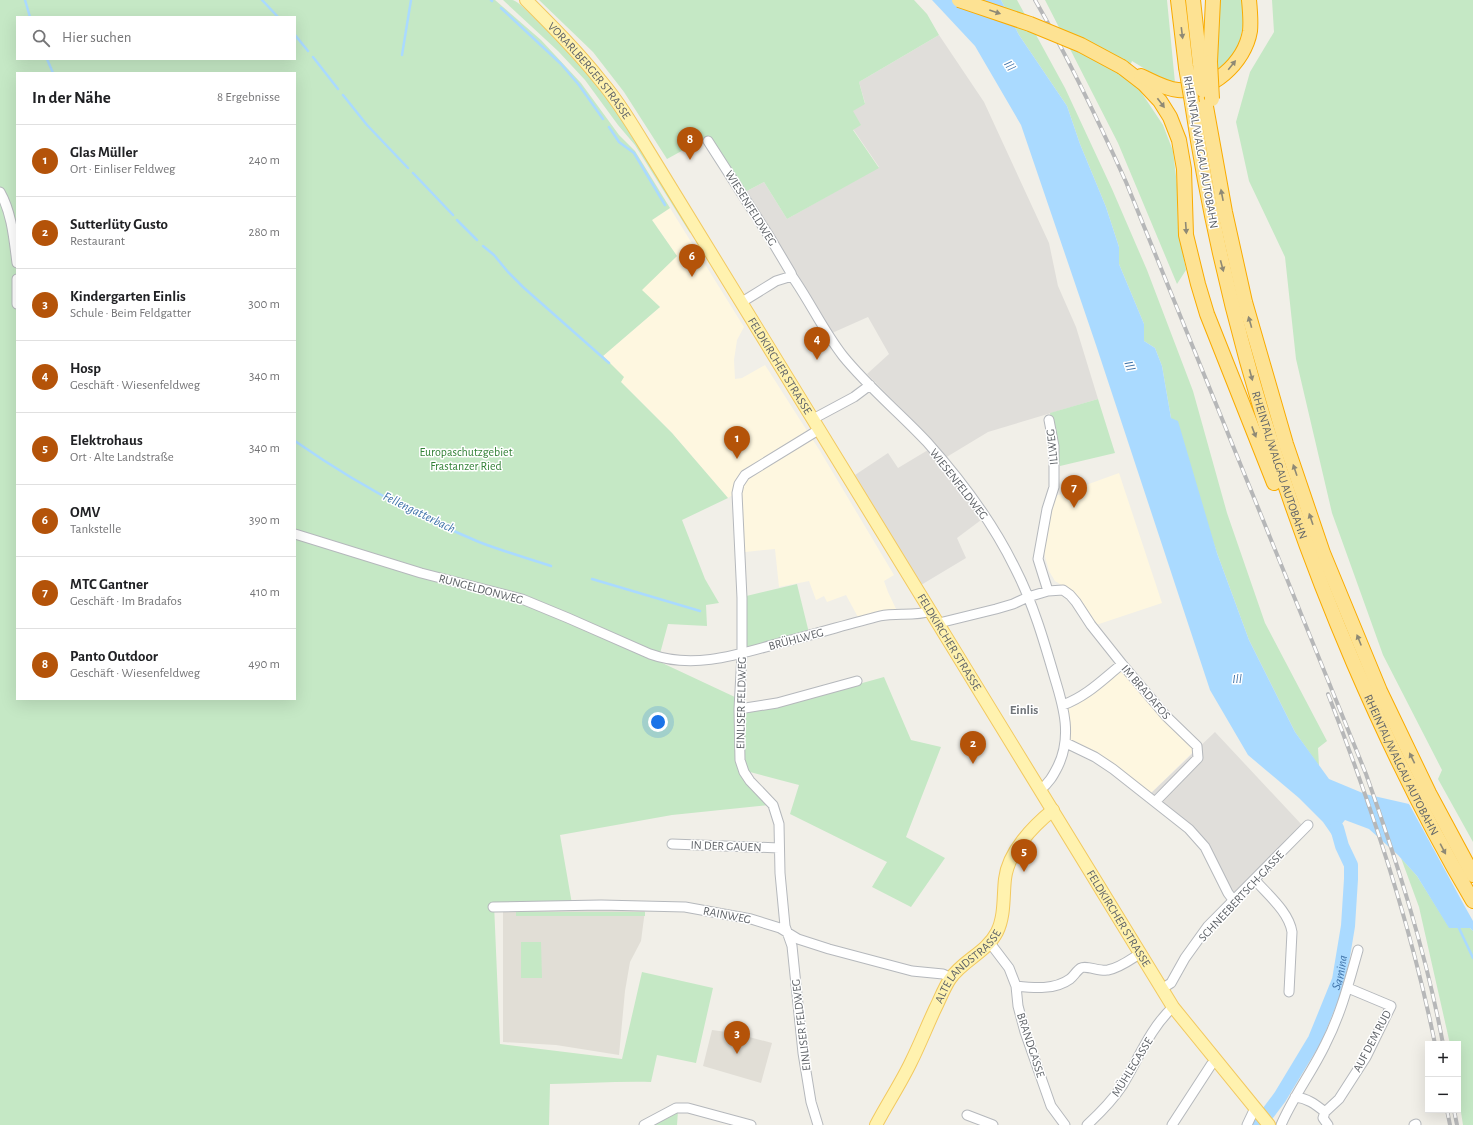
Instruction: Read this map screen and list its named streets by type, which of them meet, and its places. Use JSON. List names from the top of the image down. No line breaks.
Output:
{"streets":{"highway":["RHEINTAL/WALGAU AUTOBAHN"],"main road":["VORARLBERGER STRASSE","FELDKIRCHER STRASSE","ALTE LANDSTRASSE"],"street":["WIESENFELDWEG","ILLWEG","RUNGELDONWEG","BRÜHLWEG","IM BRADAFOS","EINLISER FELDWEG","IN DER GAUEN","SCHNEEBERTSCH-GASSE","RAINWEG","AUF DEM RUD","BRANDGASSE","MÜHLEGASSE"]},"crossings":[["VORARLBERGER STRASSE","FELDKIRCHER STRASSE"],["WIESENFELDWEG","FELDKIRCHER STRASSE"],["WIESENFELDWEG","IM BRADAFOS"],["FELDKIRCHER STRASSE","BRÜHLWEG"],["FELDKIRCHER STRASSE","EINLISER FELDWEG"],["FELDKIRCHER STRASSE","SCHNEEBERTSCH-GASSE"],["FELDKIRCHER STRASSE","ALTE LANDSTRASSE"],["FELDKIRCHER STRASSE","MÜHLEGASSE"],["ILLWEG","IM BRADAFOS"],["RUNGELDONWEG","BRÜHLWEG"],["BRÜHLWEG","EINLISER FELDWEG"],["EINLISER FELDWEG","IN DER GAUEN"],["EINLISER FELDWEG","RAINWEG"],["RAINWEG","ALTE LANDSTRASSE"],["ALTE LANDSTRASSE","BRANDGASSE"]],"districts":["Einlis"],"water":["Ill","Fellengatterbach","Samina"],"parks":["Europaschutzgebiet Frastanzer Ried"],"page":{"search":"Hier suchen","heading":["In der Nähe","8 Ergebnisse"],"list":[{"mark":"1","name":"Glas Müller","note":"Ort · Einliser Feldweg","value":"240 m"},{"mark":"2","name":"Sutterlüty Gusto","note":"Restaurant","value":"280 m"},{"mark":"3","name":"Kindergarten Einlis","note":"Schule · Beim Feldgatter","value":"300 m"},{"mark":"4","name":"Hosp","note":"Geschäft · Wiesenfeldweg","value":"340 m"},{"mark":"5","name":"Elektrohaus","note":"Ort · Alte Landstraße","value":"340 m"},{"mark":"6","name":"OMV","note":"Tankstelle","value":"390 m"},{"mark":"7","name":"MTC Gantner","note":"Geschäft · Im Bradafos","value":"410 m"},{"mark":"8","name":"Panto Outdoor","note":"Geschäft · Wiesenfeldweg","value":"490 m"}],"pins":["8","6","4","1","7","2","5","3"],"map_buttons":["+","−"]}}
